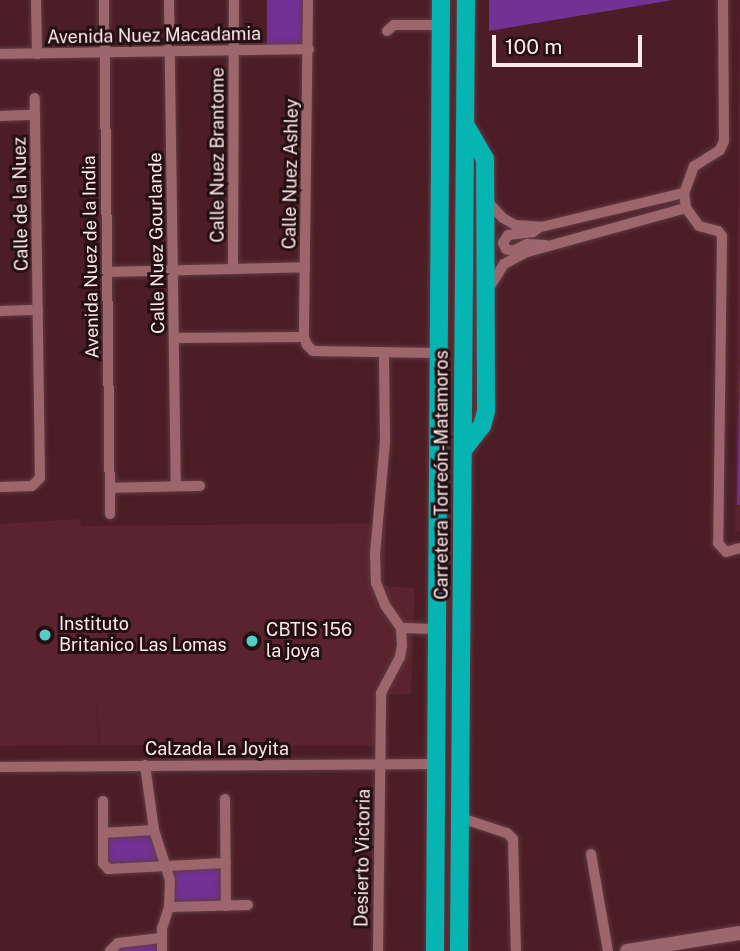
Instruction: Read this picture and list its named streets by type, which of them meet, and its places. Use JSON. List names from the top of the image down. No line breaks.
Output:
{"streets":{"highway":["Carretera Torreón-Matamoros"],"street":["Avenida Nuez Macadamia","Calle Nuez Brantome","Calle Nuez Ashley","Calle de la Nuez","Calle Nuez Gourlande","Avenida Nuez de la India","Calzada La Joyita","Desierto Victoria"]},"crossings":[["Avenida Nuez Macadamia","Calle Nuez Brantome"],["Avenida Nuez Macadamia","Calle Nuez Ashley"],["Avenida Nuez Macadamia","Calle Nuez Gourlande"],["Avenida Nuez Macadamia","Avenida Nuez de la India"],["Calzada La Joyita","Desierto Victoria"]],"places":["Instituto Britanico Las Lomas","CBTIS 156 la joya"],"scale_bar":"100 m"}
